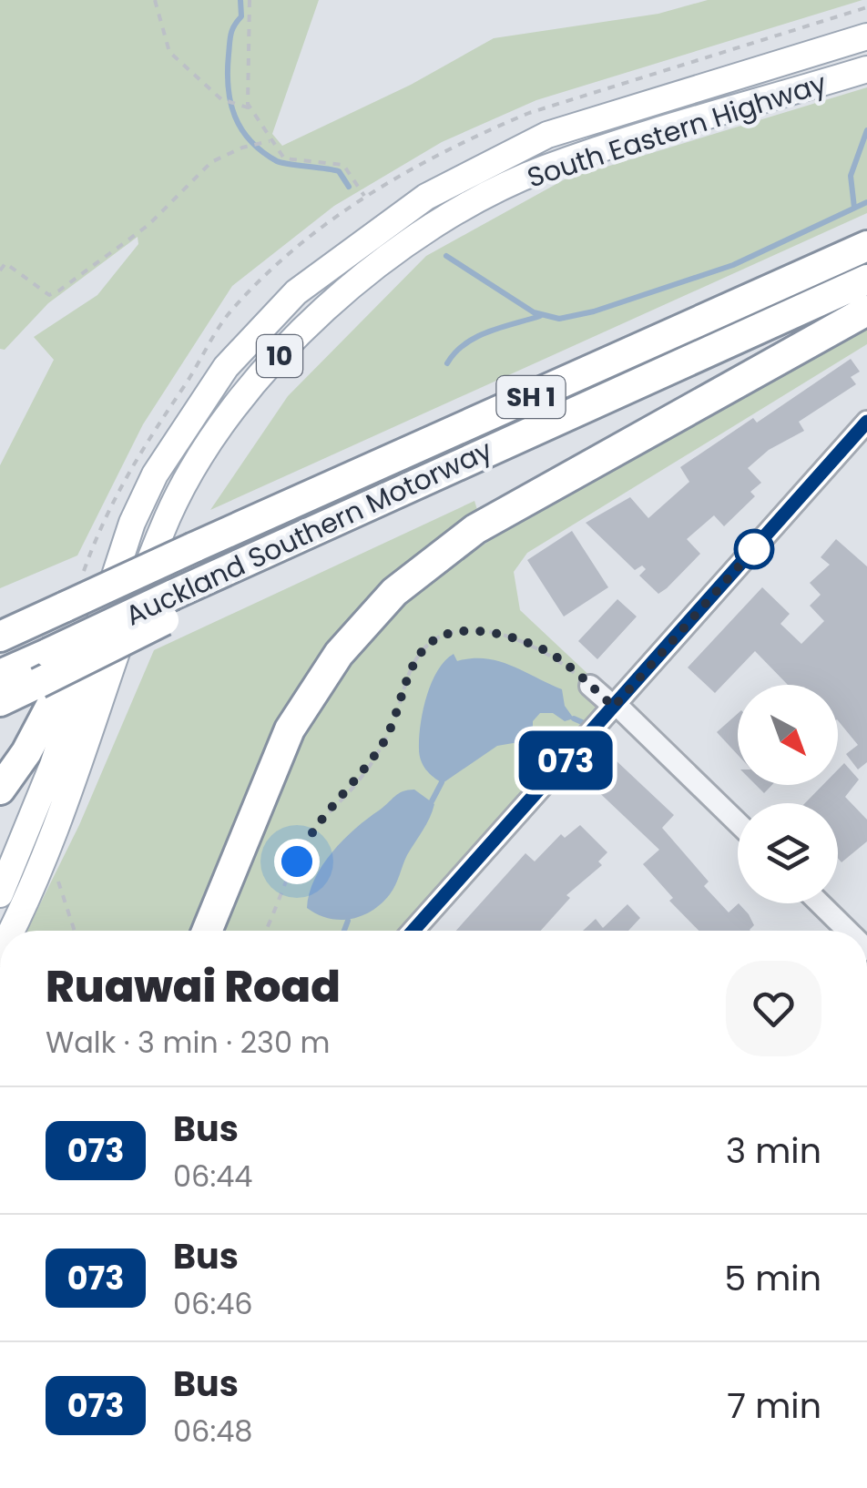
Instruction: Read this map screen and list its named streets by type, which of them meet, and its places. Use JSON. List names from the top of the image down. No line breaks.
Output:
{"streets":{"highway":["SH 1","Auckland Southern Motorway"],"main road":["South Eastern Highway","10"]},"lines":["bus line 073"],"north":"bottom right","page":{"on_map":"073","heading":["Ruawai Road","Walk · 3 min · 230 m"],"list":[{"mark":"073","name":"Bus","note":"06:44","value":"3 min"},{"mark":"073","name":"Bus","note":"06:46","value":"5 min"},{"mark":"073","name":"Bus","note":"06:48","value":"7 min"}]}}
